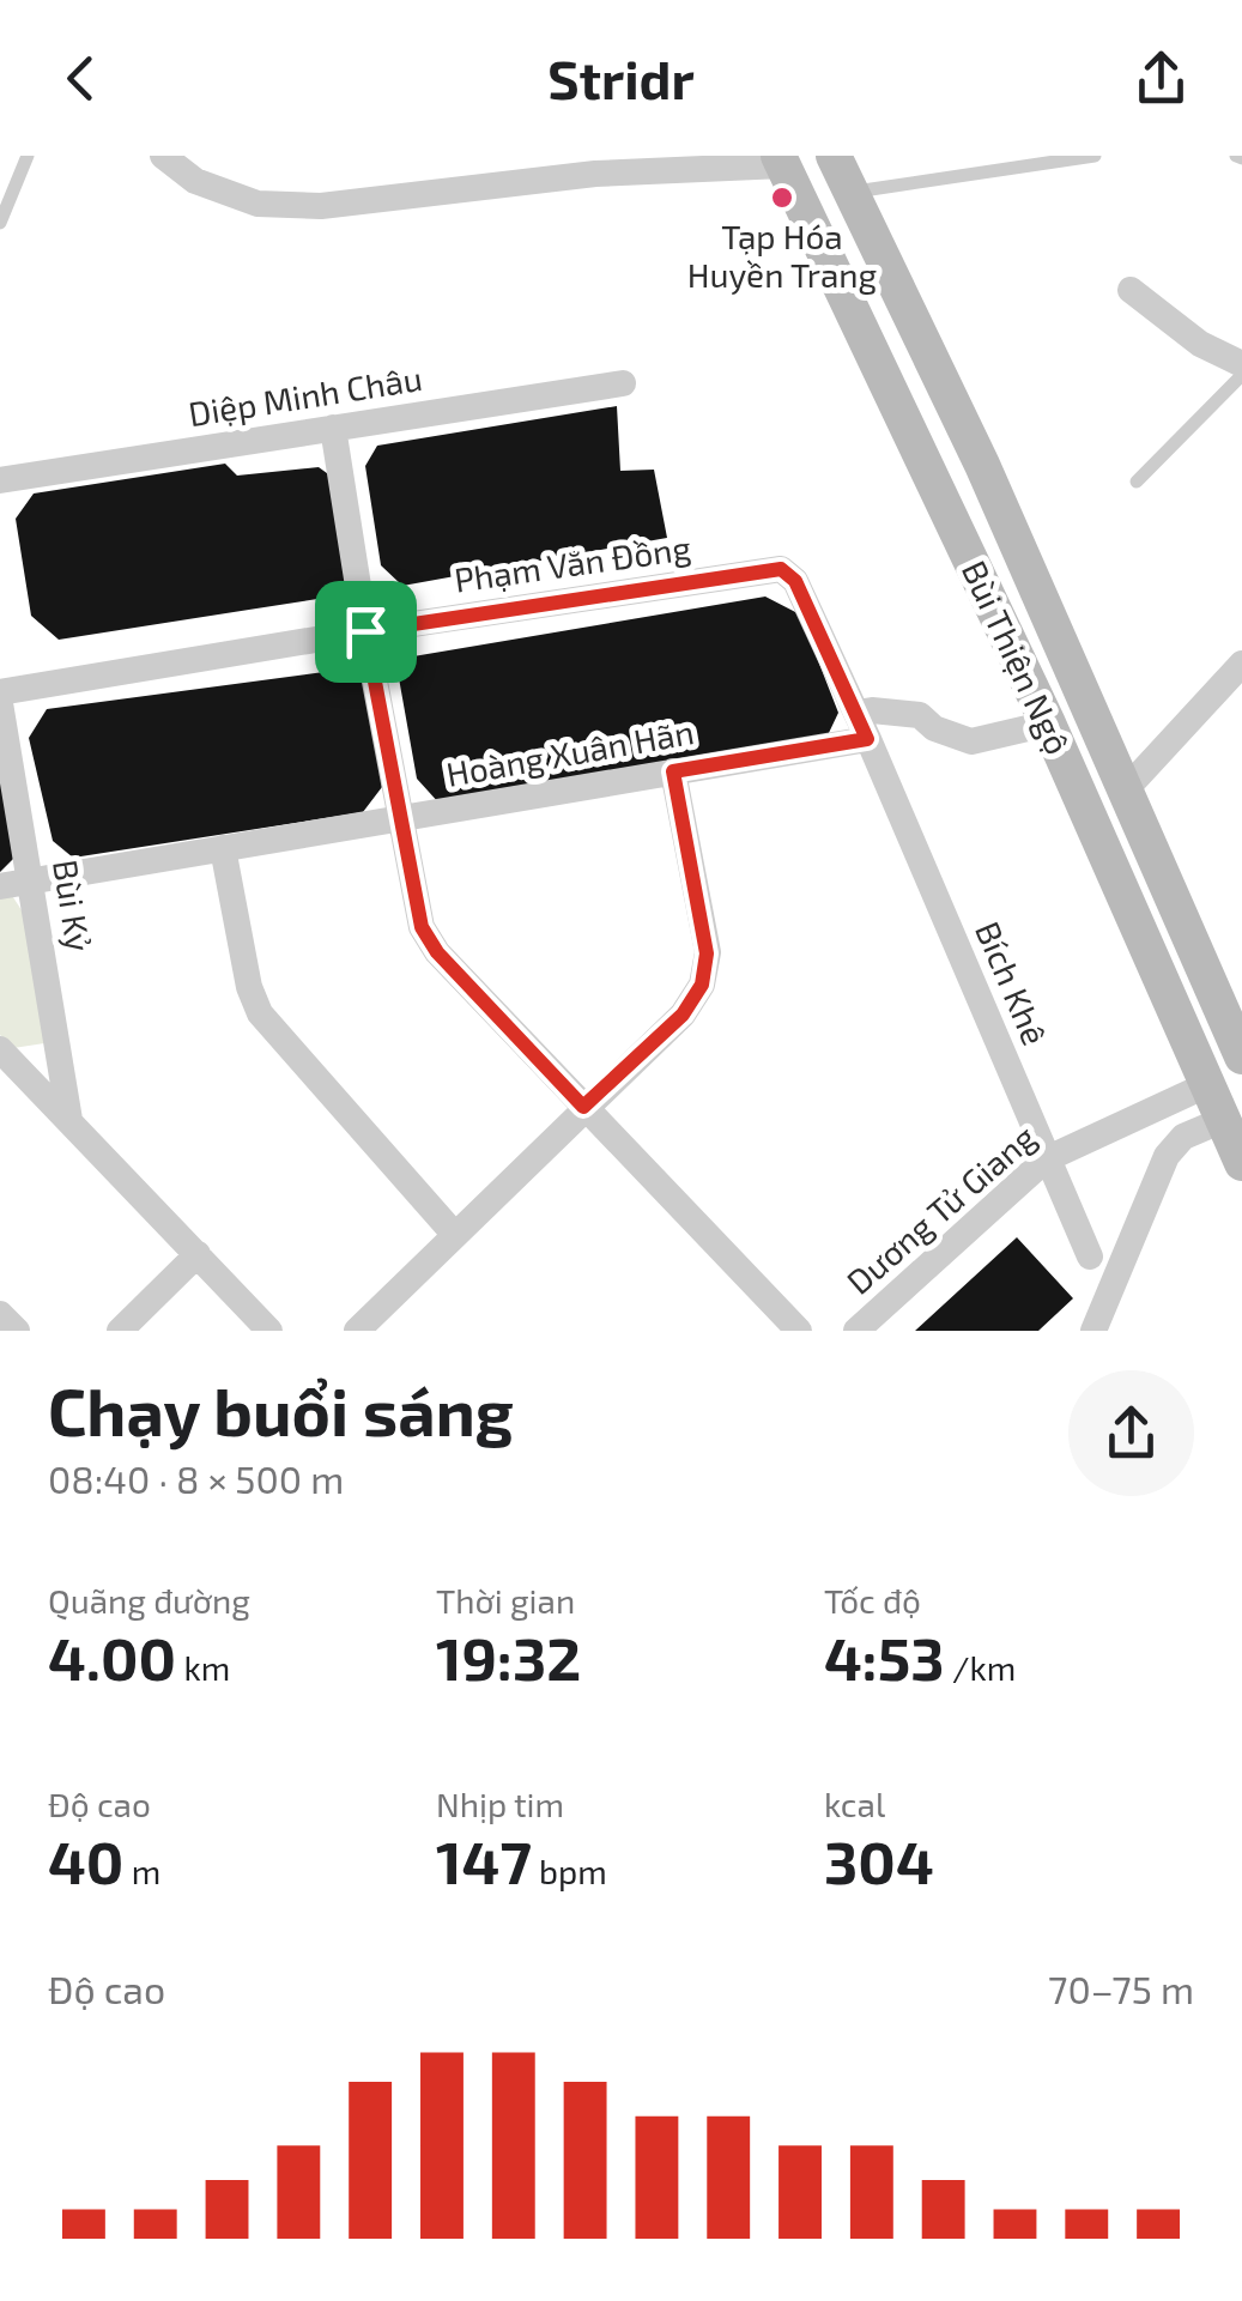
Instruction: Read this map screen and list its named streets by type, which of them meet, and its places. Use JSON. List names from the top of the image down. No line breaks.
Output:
{"streets":{"main road":["Bùi Thiện Ngộ"],"street":["Diệp Minh Châu","Phạm Văn Đồng","Hoàng Xuân Hãn","Bùi Kỷ","Bích Khê","Dương Tử Giang"]},"crossings":[["Phạm Văn Đồng","Hoàng Xuân Hãn"],["Phạm Văn Đồng","Bích Khê"],["Bùi Thiện Ngộ","Dương Tử Giang"],["Hoàng Xuân Hãn","Bùi Kỷ"],["Hoàng Xuân Hãn","Bích Khê"],["Bích Khê","Dương Tử Giang"]],"places":["Tạp Hóa Huyền Trang"],"page":{"header":"Stridr","heading":["Chạy buổi sáng","08:40 · 8 × 500 m"],"stats":[["Quãng đường","4.00 km"],["Thời gian","19:32"],["Tốc độ","4:53 /km"],["Độ cao","40 m"],["Nhịp tim","147 bpm"],["kcal","304"]],"chart":["Độ cao","70–75 m"]}}
